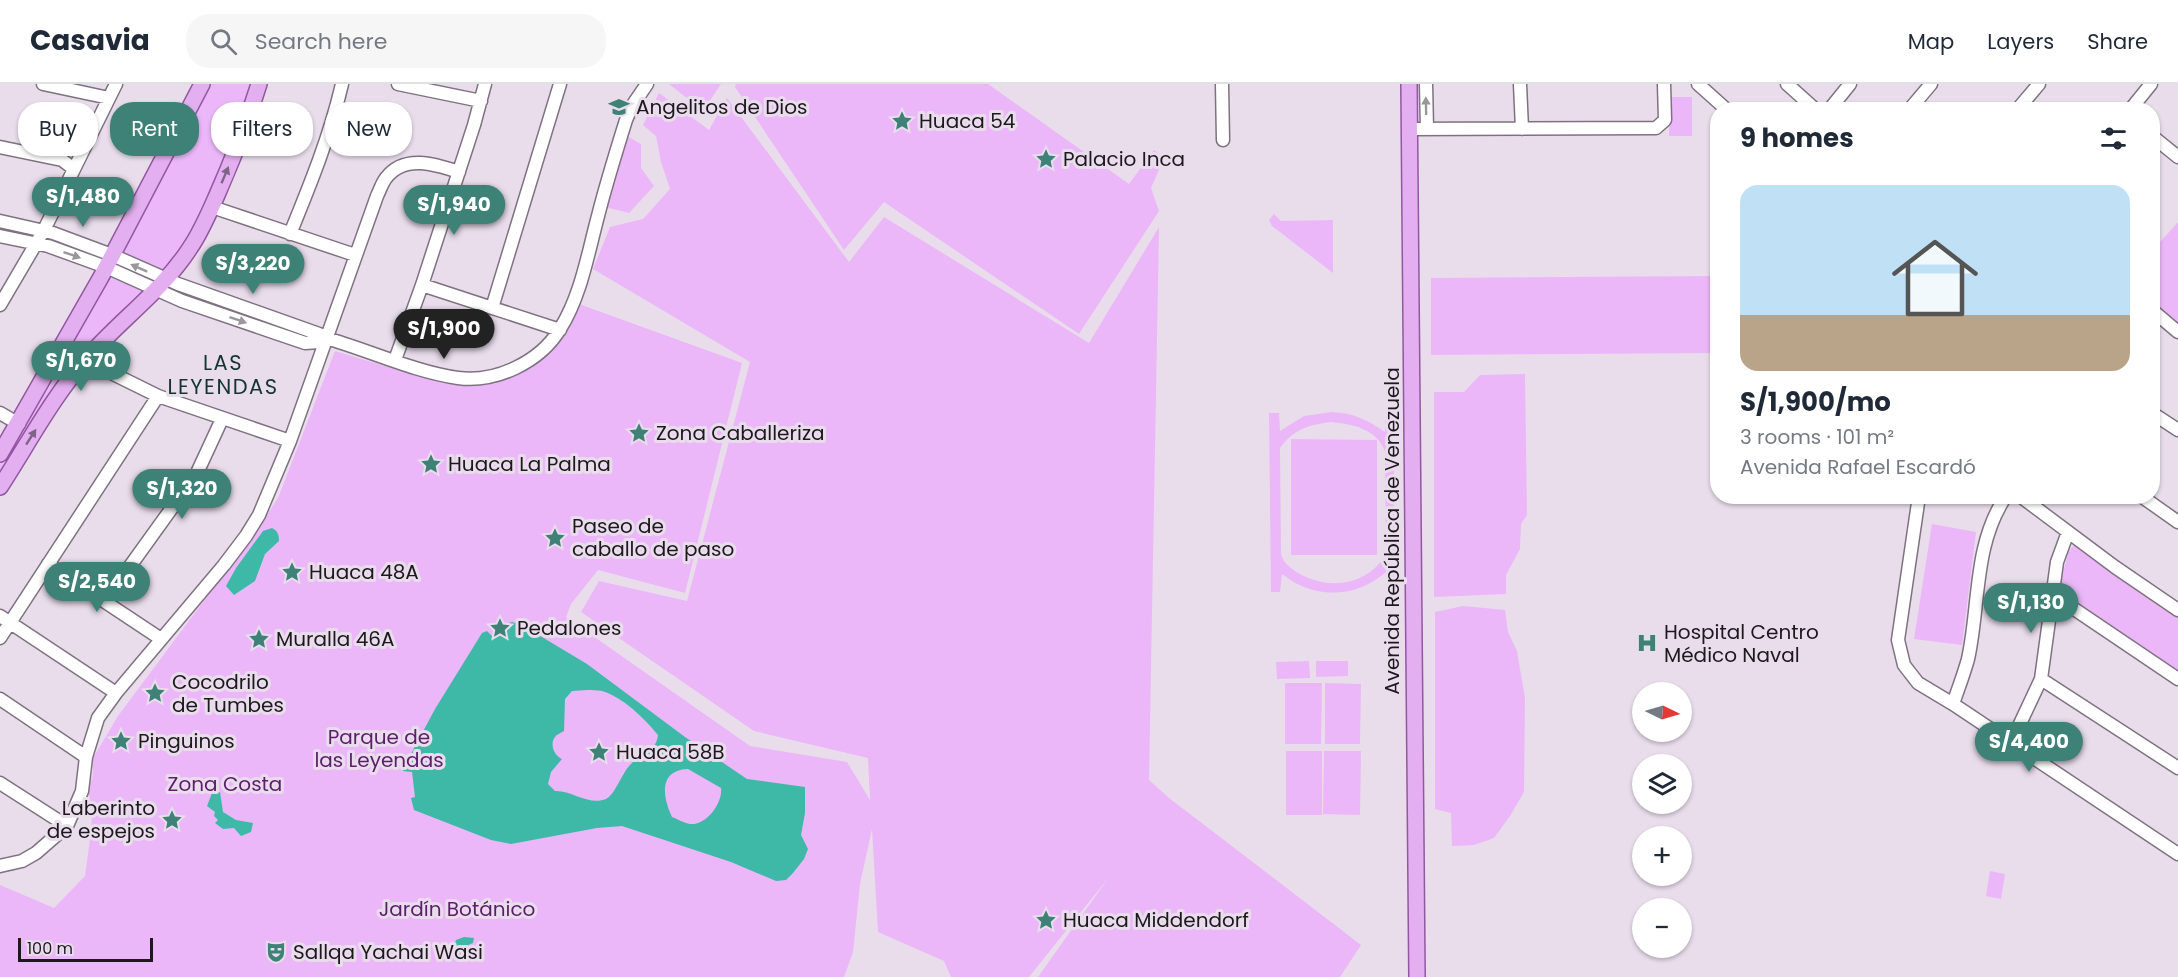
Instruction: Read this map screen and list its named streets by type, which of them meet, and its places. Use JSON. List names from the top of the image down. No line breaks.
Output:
{"streets":{"main road":["Avenida República de Venezuela"]},"districts":["LAS LEYENDAS"],"parks":["Parque de las Leyendas","Zona Costa","Jardín Botánico"],"places":{"school or university":["Angelitos de Dios"],"place":["Huaca 54","Palacio Inca","Zona Caballeriza","Huaca La Palma","Paseo de caballo de paso","Huaca 48A","Pedalones","Muralla 46A","Cocodrilo de Tumbes","Pinguinos","Huaca 58B","Laberinto de espejos","Huaca Middendorf"],"hospital":["Hospital Centro Médico Naval"],"theatre":["Sallqa Yachai Wasi"]},"scale_bar":"100 m","north":"right","page":{"header":"Casavia","search":"Search here","nav":["Map","Layers","Share"],"chip":["Buy","Rent","Filters","New"],"heading":"9 homes","list":[{"name":"S/1,900/mo","note":"3 rooms · 101 m² · Avenida Rafael Escardó"}],"price":["S/1,480","S/1,940","S/3,220","S/1,900","S/1,670","S/1,320","S/2,540","S/1,130","S/4,400"],"map_buttons":["+","−"],"scale":"100 m"}}
